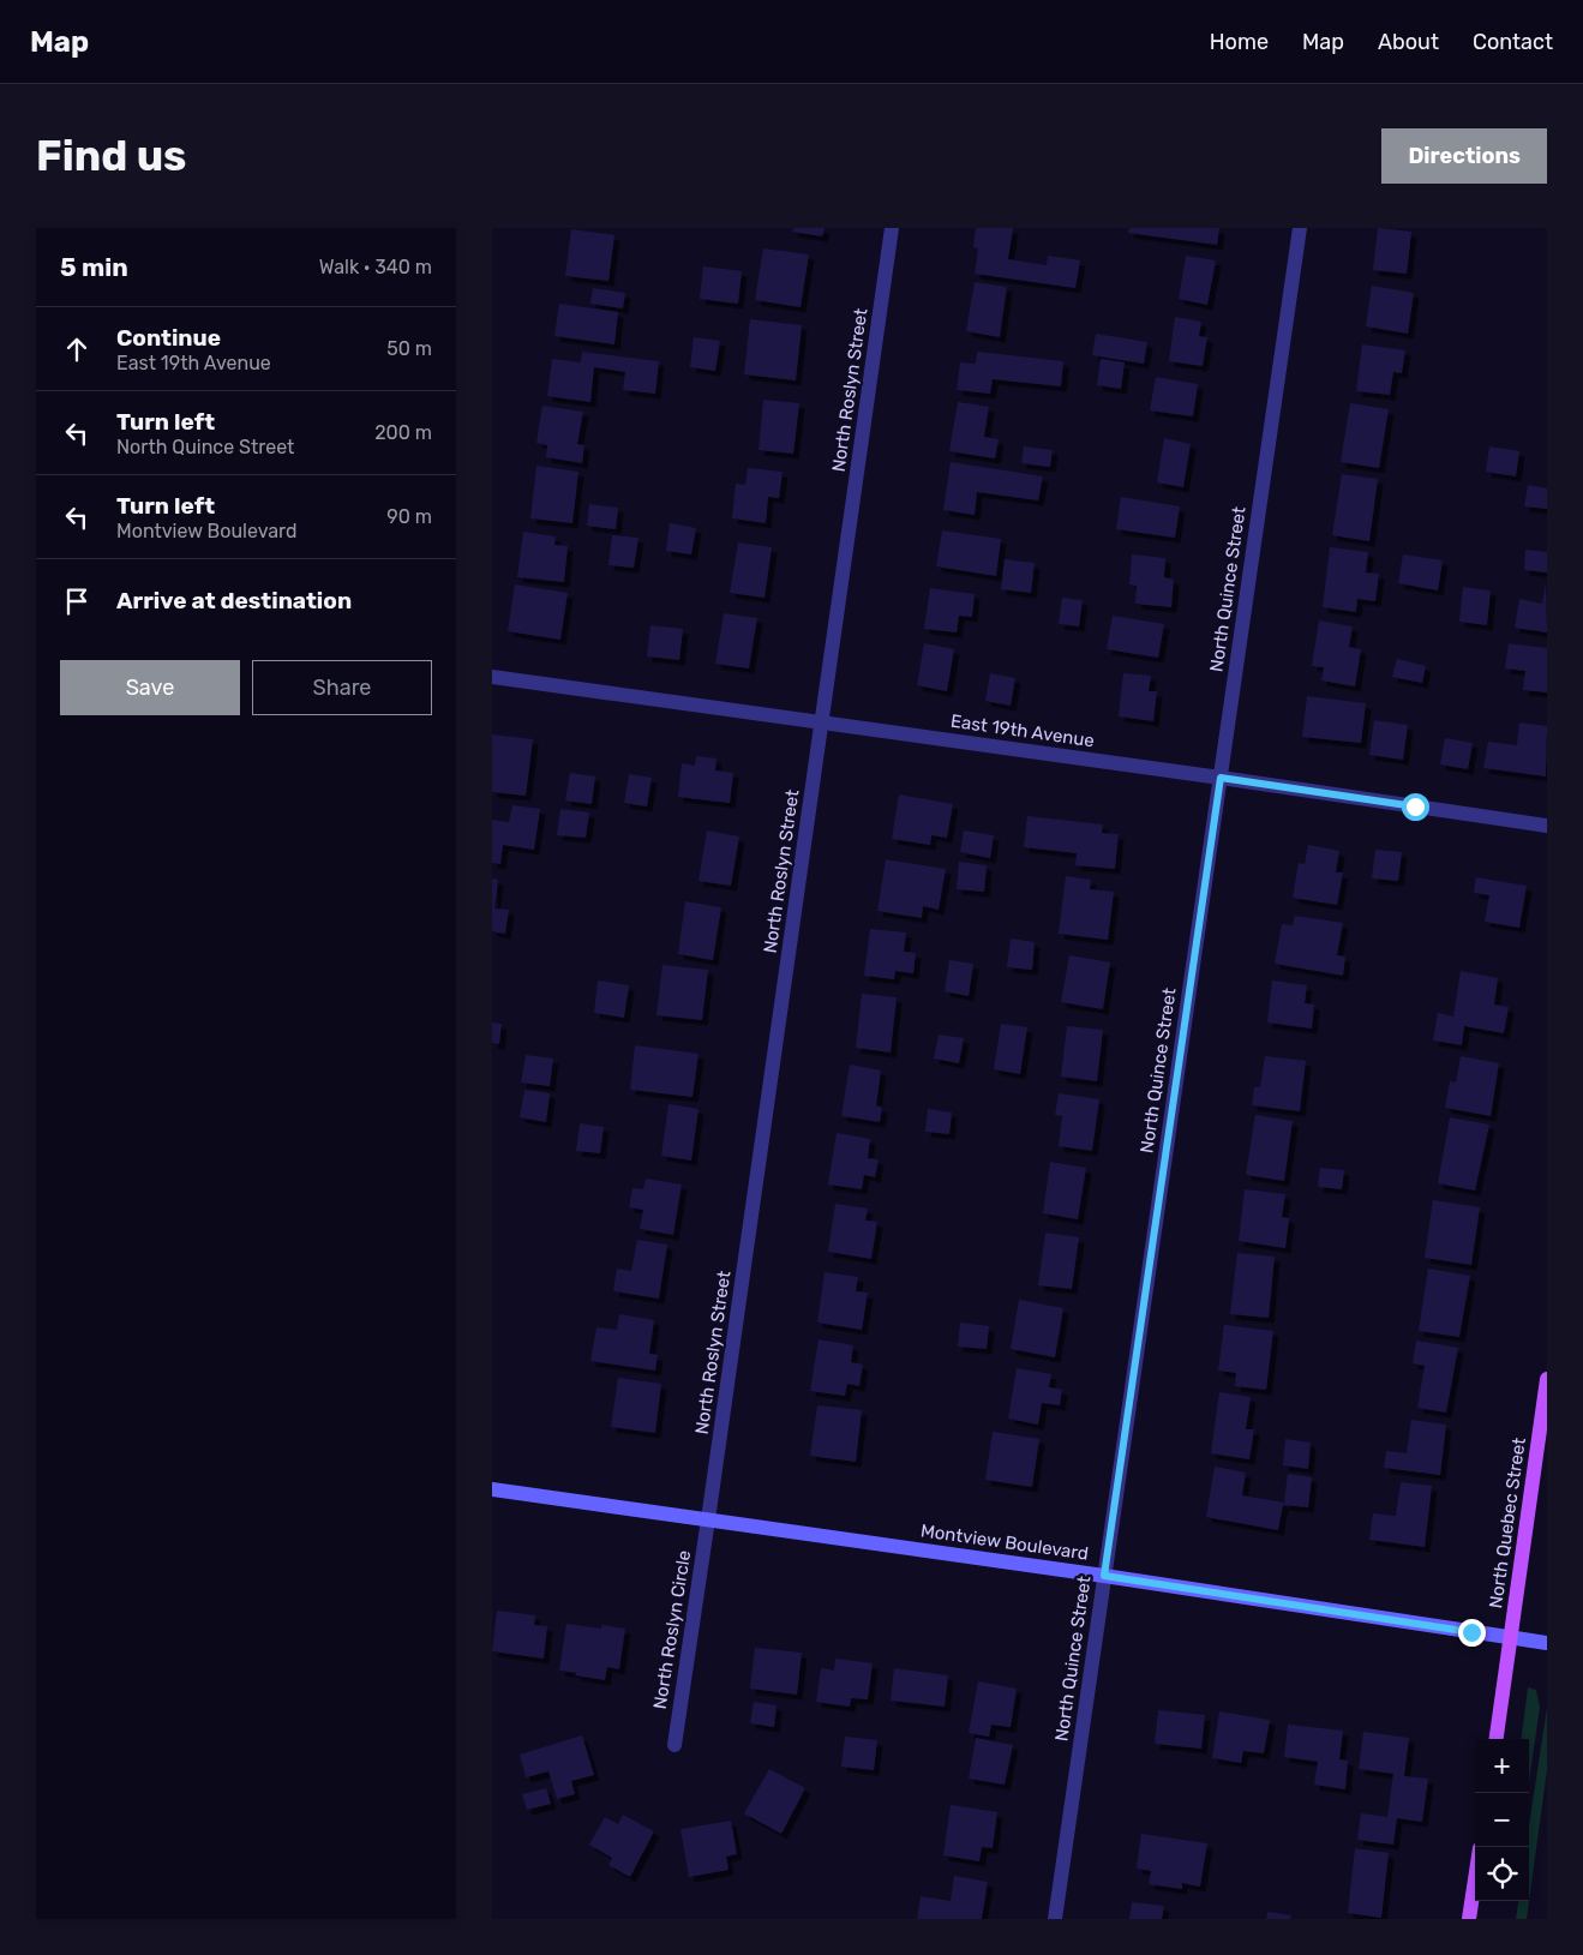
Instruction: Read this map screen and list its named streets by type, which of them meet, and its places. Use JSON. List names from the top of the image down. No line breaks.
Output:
{"streets":{"main road":["North Quebec Street","Montview Boulevard"],"street":["North Roslyn Street","North Quince Street","East 19th Avenue","North Roslyn Circle"]},"crossings":[["North Roslyn Street","East 19th Avenue"],["North Roslyn Street","Montview Boulevard"],["North Roslyn Street","North Roslyn Circle"],["North Quince Street","East 19th Avenue"],["North Quince Street","Montview Boulevard"],["North Quebec Street","Montview Boulevard"],["Montview Boulevard","North Roslyn Circle"]],"page":{"header":"Map","nav":["Home","Map","About","Contact"],"buttons":["Directions",["Save","Share"]],"title":"Find us","heading":["5 min","Walk · 340 m"],"list":[["Continue","East 19th Avenue","50 m"],["Turn left","North Quince Street","200 m"],["Turn left","Montview Boulevard","90 m"],"Arrive at destination"],"map_buttons":["+","−"]}}
